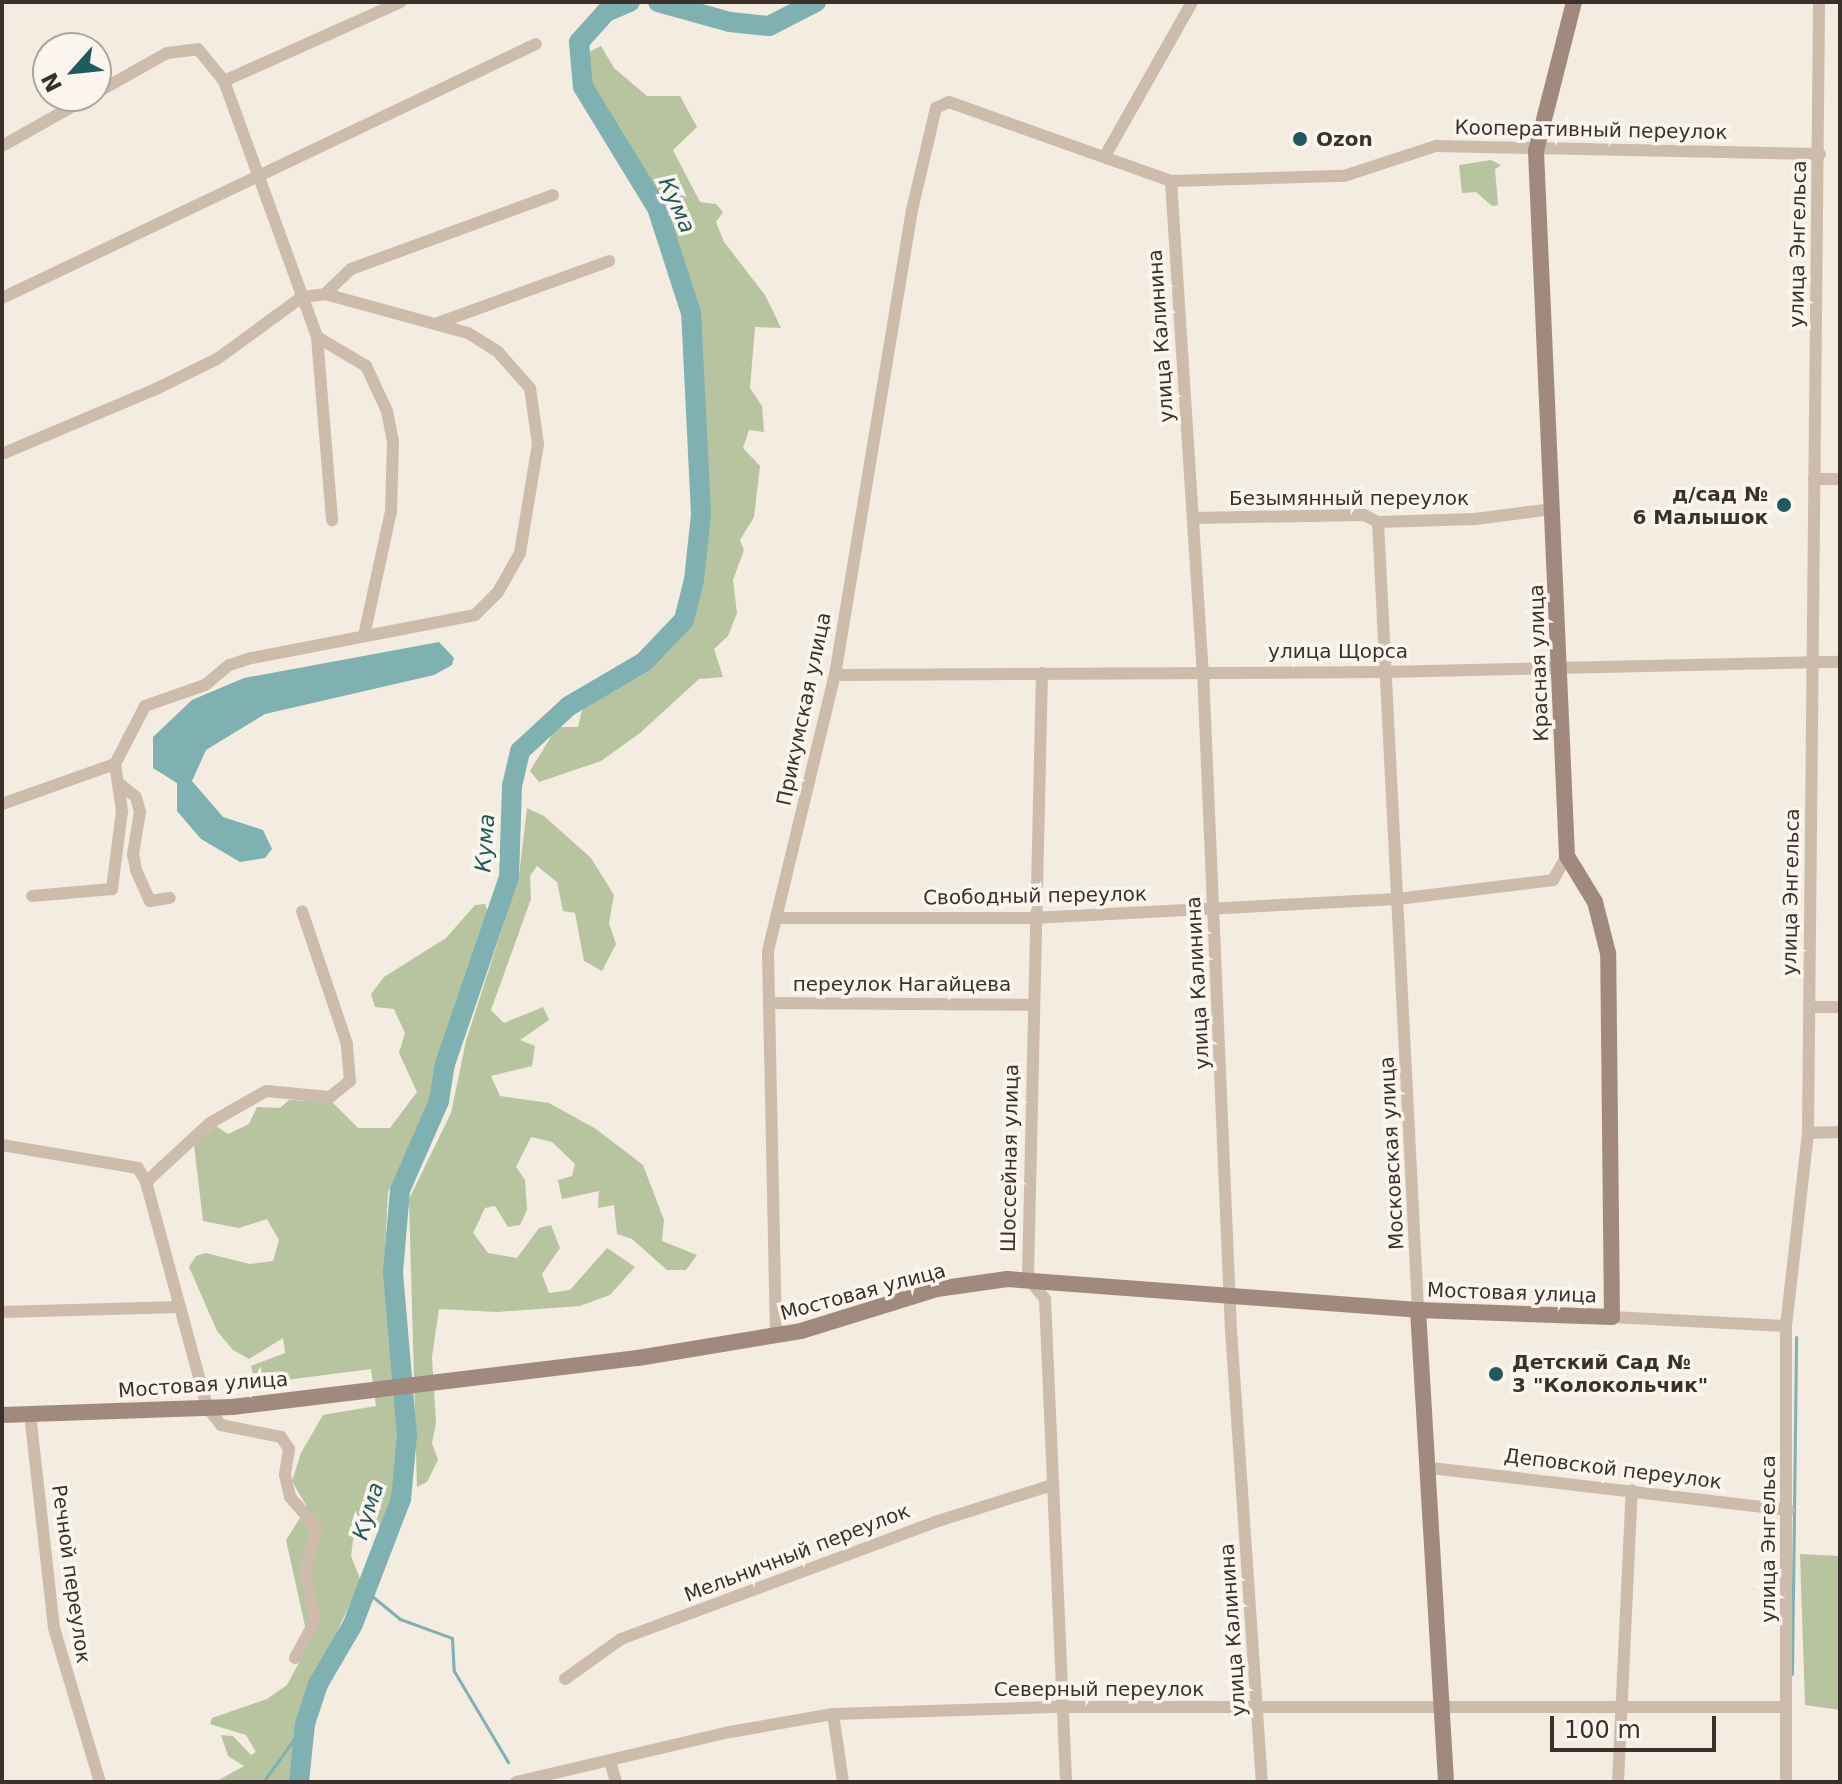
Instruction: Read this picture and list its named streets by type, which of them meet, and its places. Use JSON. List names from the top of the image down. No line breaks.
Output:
{"streets":{"main road":["Красная улица","Московская улица","Мостовая улица"],"street":["Кооперативный переулок","улица Энгельса","улица Калинина","Безымянный переулок","улица Щорса","Прикумская улица","Свободный переулок","переулок Нагайцева","Шоссейная улица","Деповской переулок","Мельничный переулок","Речной переулок","Северный переулок"]},"crossings":[["Кооперативный переулок","улица Энгельса"],["Кооперативный переулок","улица Калинина"],["Кооперативный переулок","Красная улица"],["Кооперативный переулок","Прикумская улица"],["улица Энгельса","улица Щорса"],["улица Энгельса","Мостовая улица"],["улица Энгельса","Деповской переулок"],["улица Энгельса","Северный переулок"],["улица Калинина","Безымянный переулок"],["улица Калинина","улица Щорса"],["улица Калинина","Свободный переулок"],["улица Калинина","Мостовая улица"],["улица Калинина","Северный переулок"],["Безымянный переулок","Красная улица"],["Безымянный переулок","Московская улица"],["улица Щорса","Красная улица"],["улица Щорса","Прикумская улица"],["улица Щорса","Московская улица"],["улица Щорса","Шоссейная улица"],["Красная улица","Свободный переулок"],["Красная улица","Мостовая улица"],["Прикумская улица","Свободный переулок"],["Прикумская улица","переулок Нагайцева"],["Прикумская улица","Мостовая улица"],["Свободный переулок","Московская улица"],["Свободный переулок","Шоссейная улица"],["переулок Нагайцева","Шоссейная улица"],["Московская улица","Мостовая улица"],["Московская улица","Деповской переулок"],["Московская улица","Северный переулок"],["Шоссейная улица","Мостовая улица"],["Шоссейная улица","Мельничный переулок"],["Шоссейная улица","Северный переулок"],["Мостовая улица","Речной переулок"]],"water":["Кума"],"places":["Ozon","д/сад № 6 Малышок","Детский Сад № 3 \"Колокольчик\""],"scale_bar":"100 m","north":"bottom left"}
